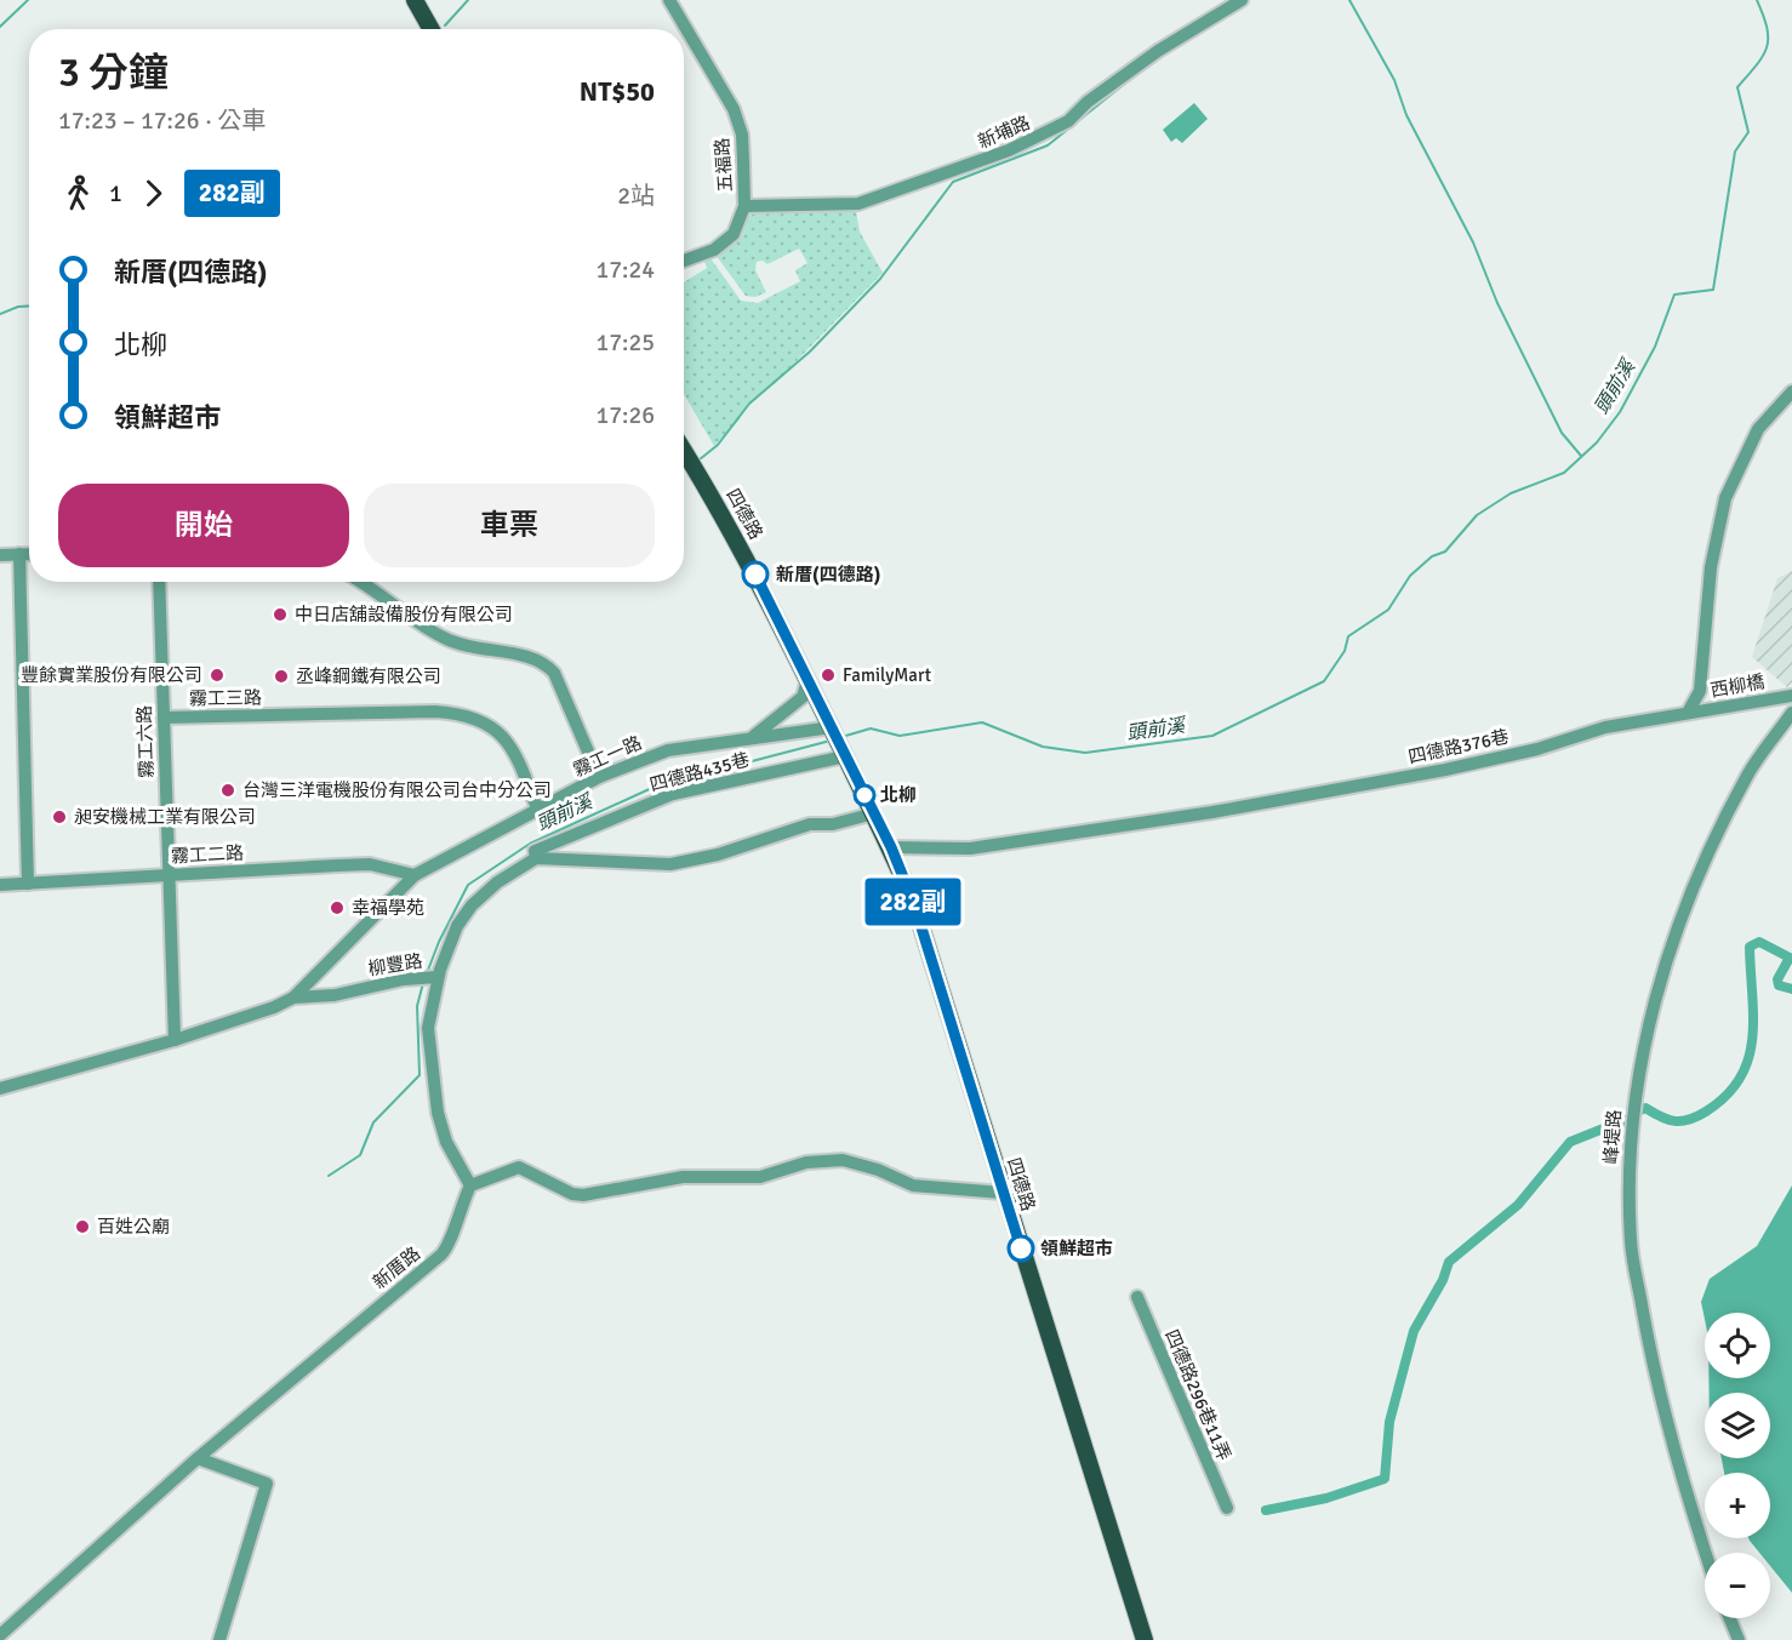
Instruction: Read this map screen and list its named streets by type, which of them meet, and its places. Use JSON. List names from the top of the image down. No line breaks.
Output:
{"streets":{"main road":["四德路"],"street":["新埔路","五福路","西柳橋","霧工三路","霧工六路","四德路376巷","霧工一路","四德路435巷","霧工二路","柳豐路","峰堤路","新厝路","四德路296巷11弄"]},"crossings":[["新埔路","五福路"],["四德路","四德路376巷"],["四德路","霧工一路"],["四德路","四德路435巷"],["西柳橋","四德路376巷"],["霧工三路","霧工六路"],["霧工三路","霧工一路"],["霧工六路","霧工二路"],["霧工六路","柳豐路"],["霧工一路","四德路435巷"],["霧工一路","霧工二路"],["霧工一路","柳豐路"],["四德路435巷","柳豐路"]],"water":["頭前溪"],"places":["新厝(四德路)","中日店舖設備股份有限公司","豐餘實業股份有限公司","FamilyMart","丞峰鋼鐵有限公司","台灣三洋電機股份有限公司台中分公司","北柳","昶安機械工業有限公司","幸福學苑","百姓公廟","領鮮超市"],"lines":["bus line 282副"],"page":{"on_map":"282副","heading":["3 分鐘","17:23 – 17:26 · 公車","NT$50"],"legs":["1","282副","2站"],"list":[{"name":"新厝(四德路)","value":"17:24"},{"name":"北柳","value":"17:25"},{"name":"領鮮超市","value":"17:26"}],"buttons":["開始","車票"],"map_buttons":["+","−"]}}
